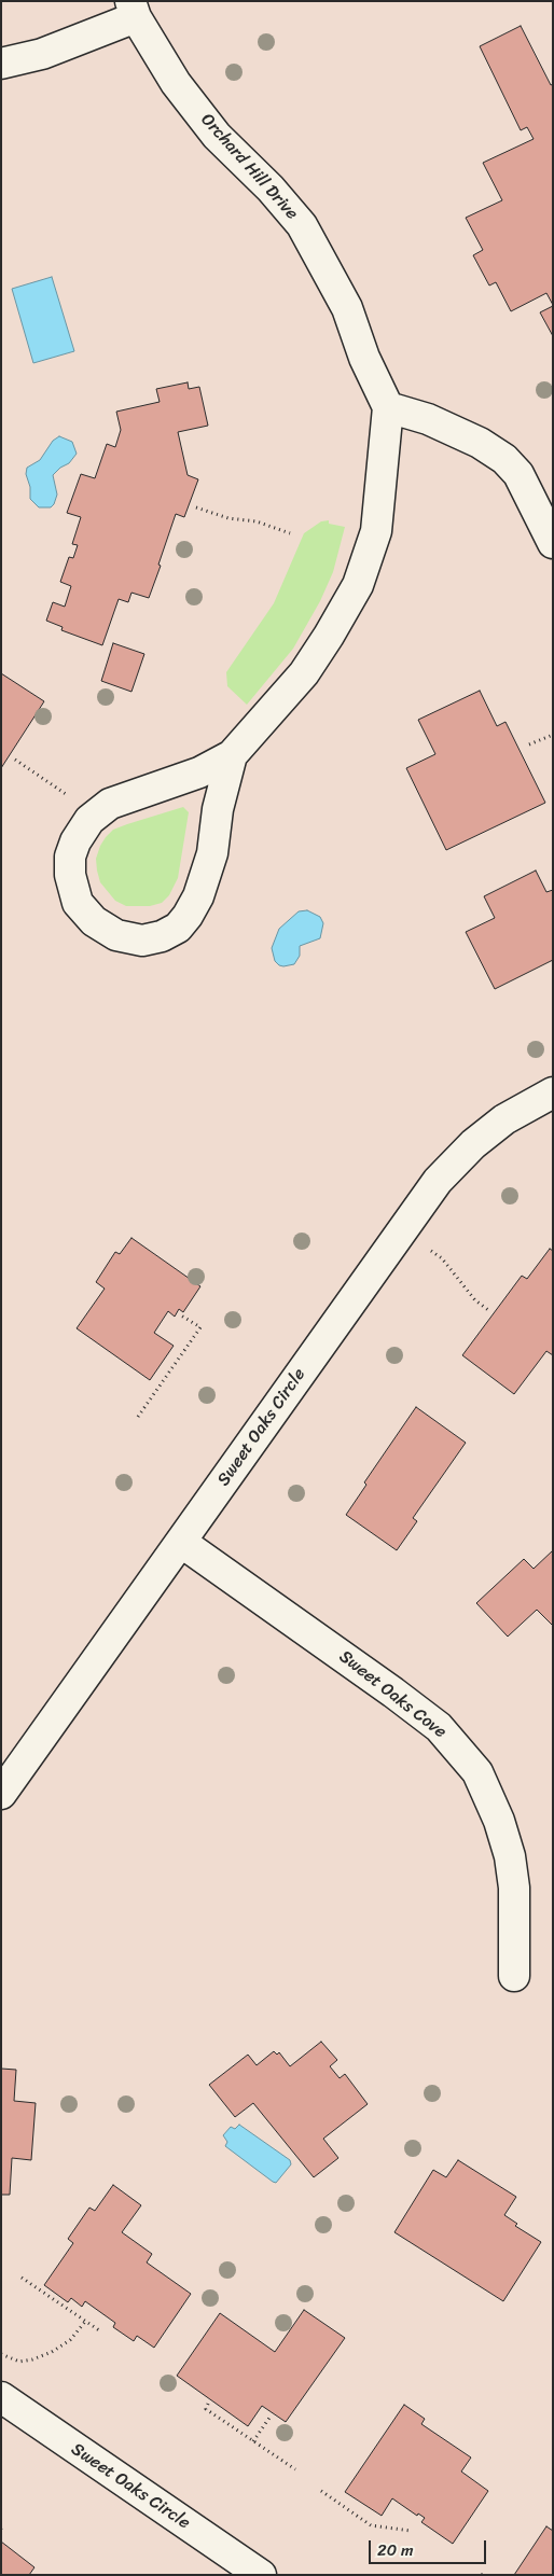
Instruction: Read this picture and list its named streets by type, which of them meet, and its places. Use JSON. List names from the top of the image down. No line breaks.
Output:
{"streets":{"street":["Orchard Hill Drive","Sweet Oaks Circle","Sweet Oaks Cove"]},"crossings":[["Sweet Oaks Circle","Sweet Oaks Cove"]],"scale_bar":"20 m"}
